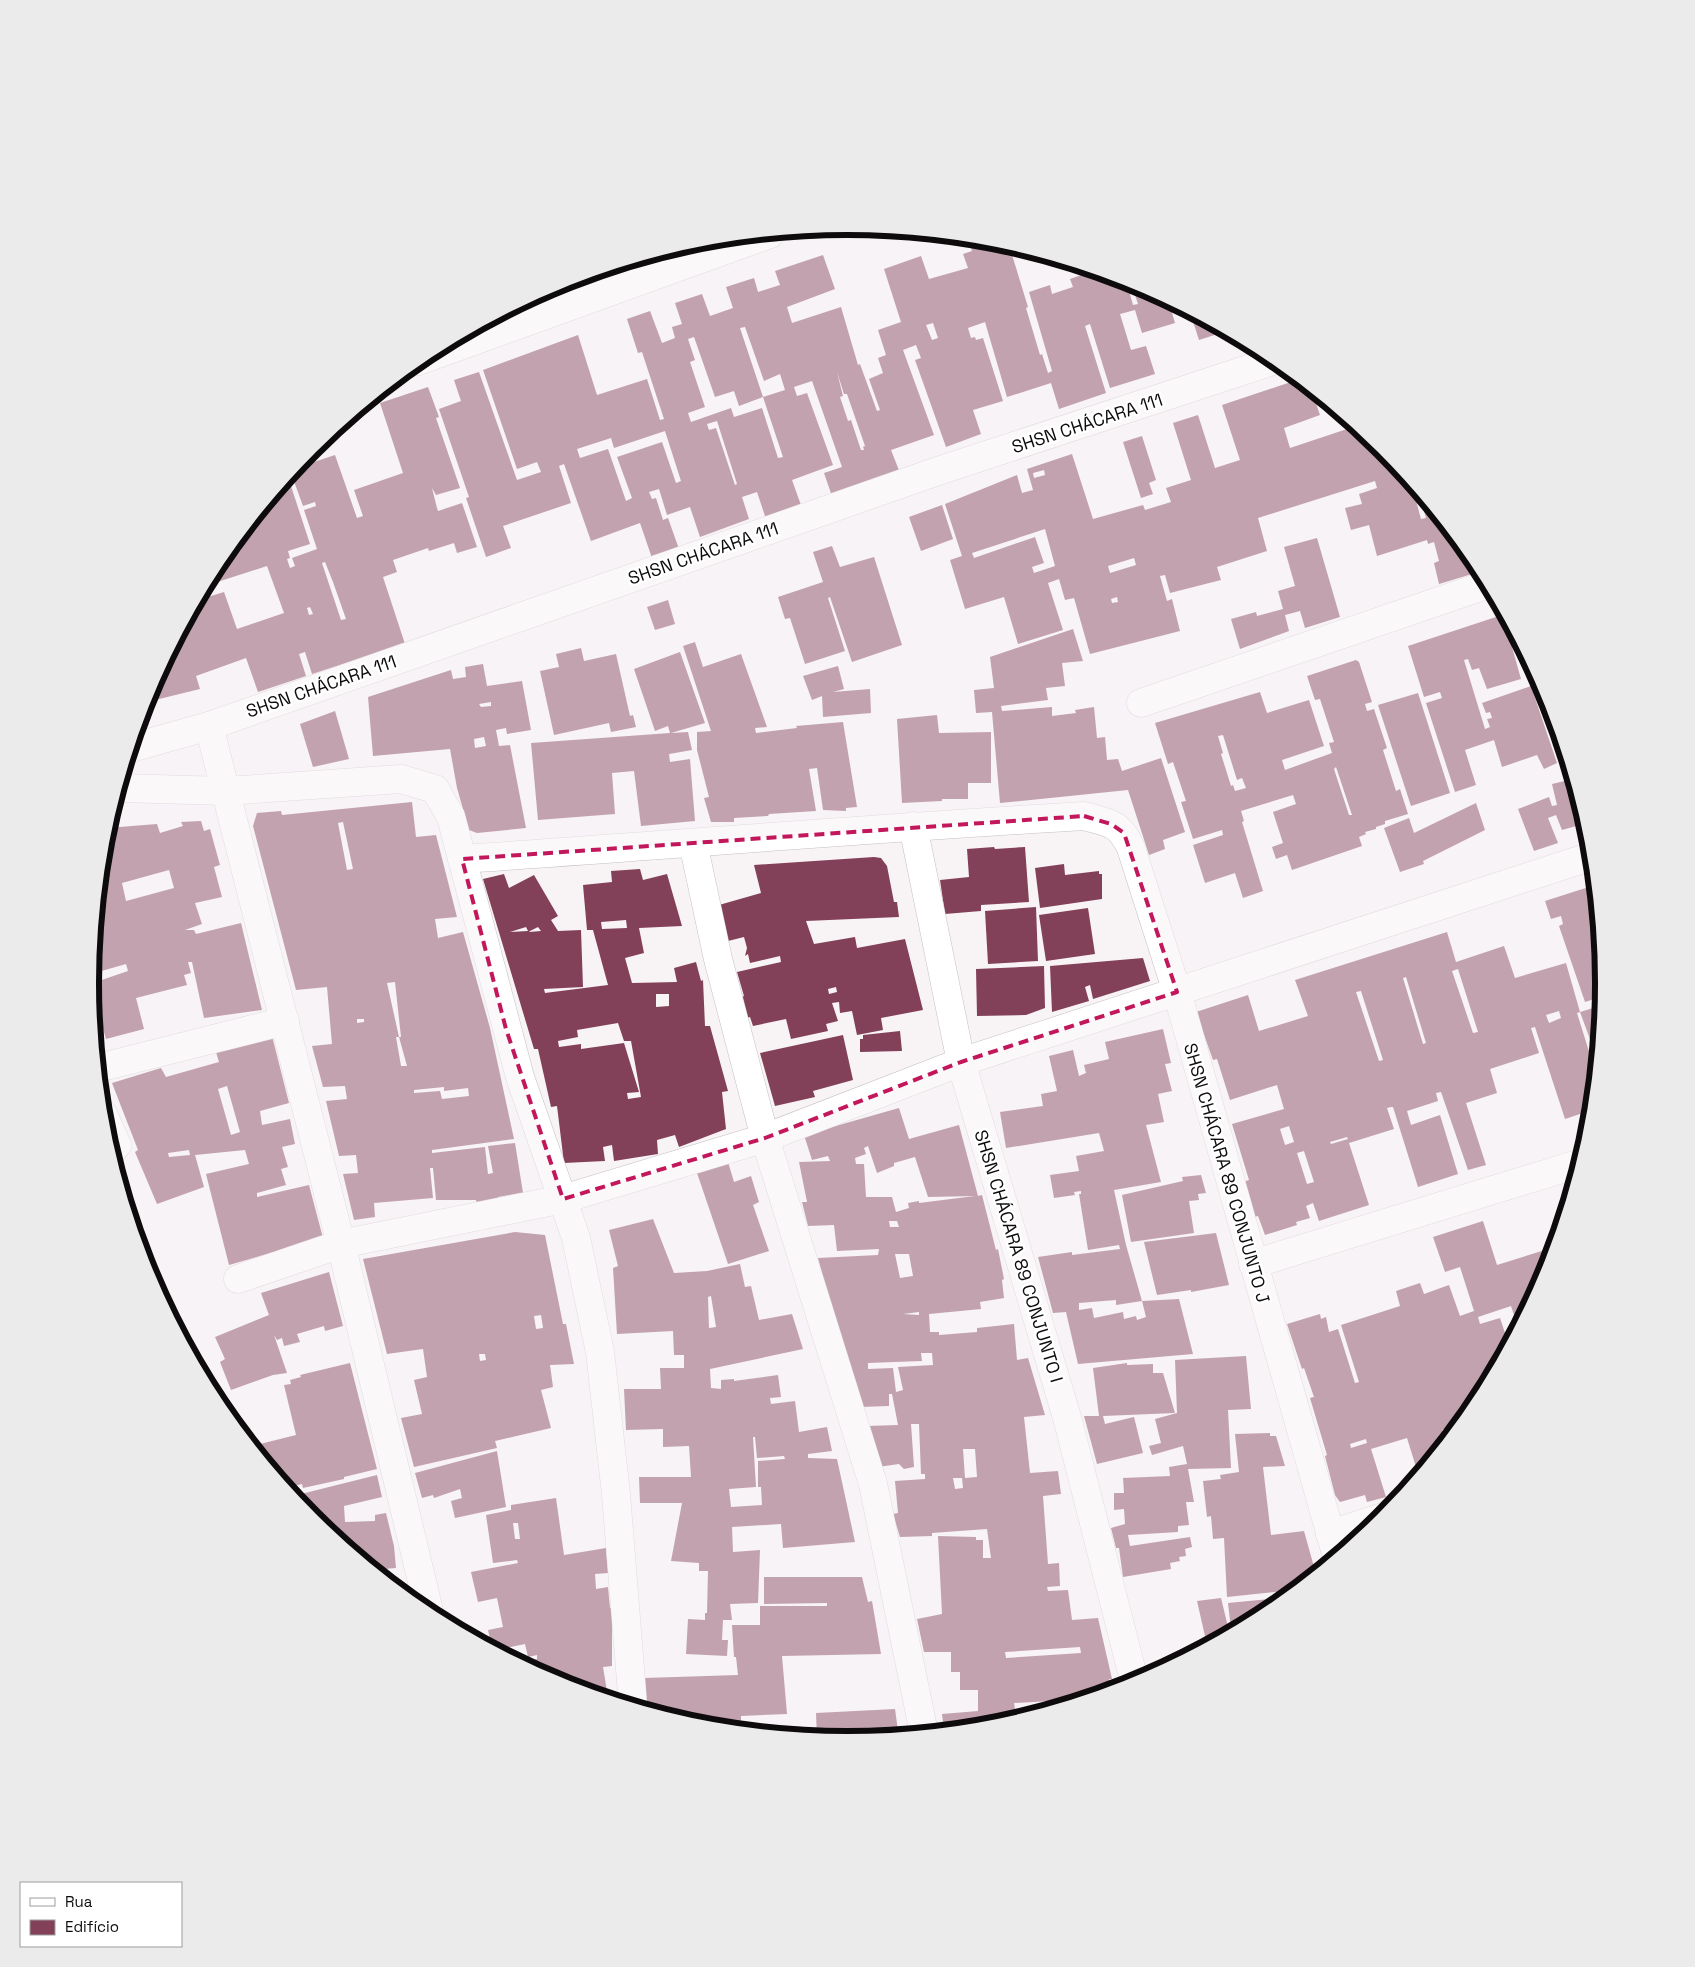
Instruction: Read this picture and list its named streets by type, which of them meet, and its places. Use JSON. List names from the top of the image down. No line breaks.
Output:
{"streets":{"street":["SHSN CHÁCARA 111","SHSN CHÁCARA 89 CONJUNTO J","SHSN CHÁCARA 89 CONJUNTO I"]},"crossings":[["SHSN CHÁCARA 89 CONJUNTO J","SHSN CHÁCARA 89 CONJUNTO I"]],"legend":["Rua","Edifício"]}
